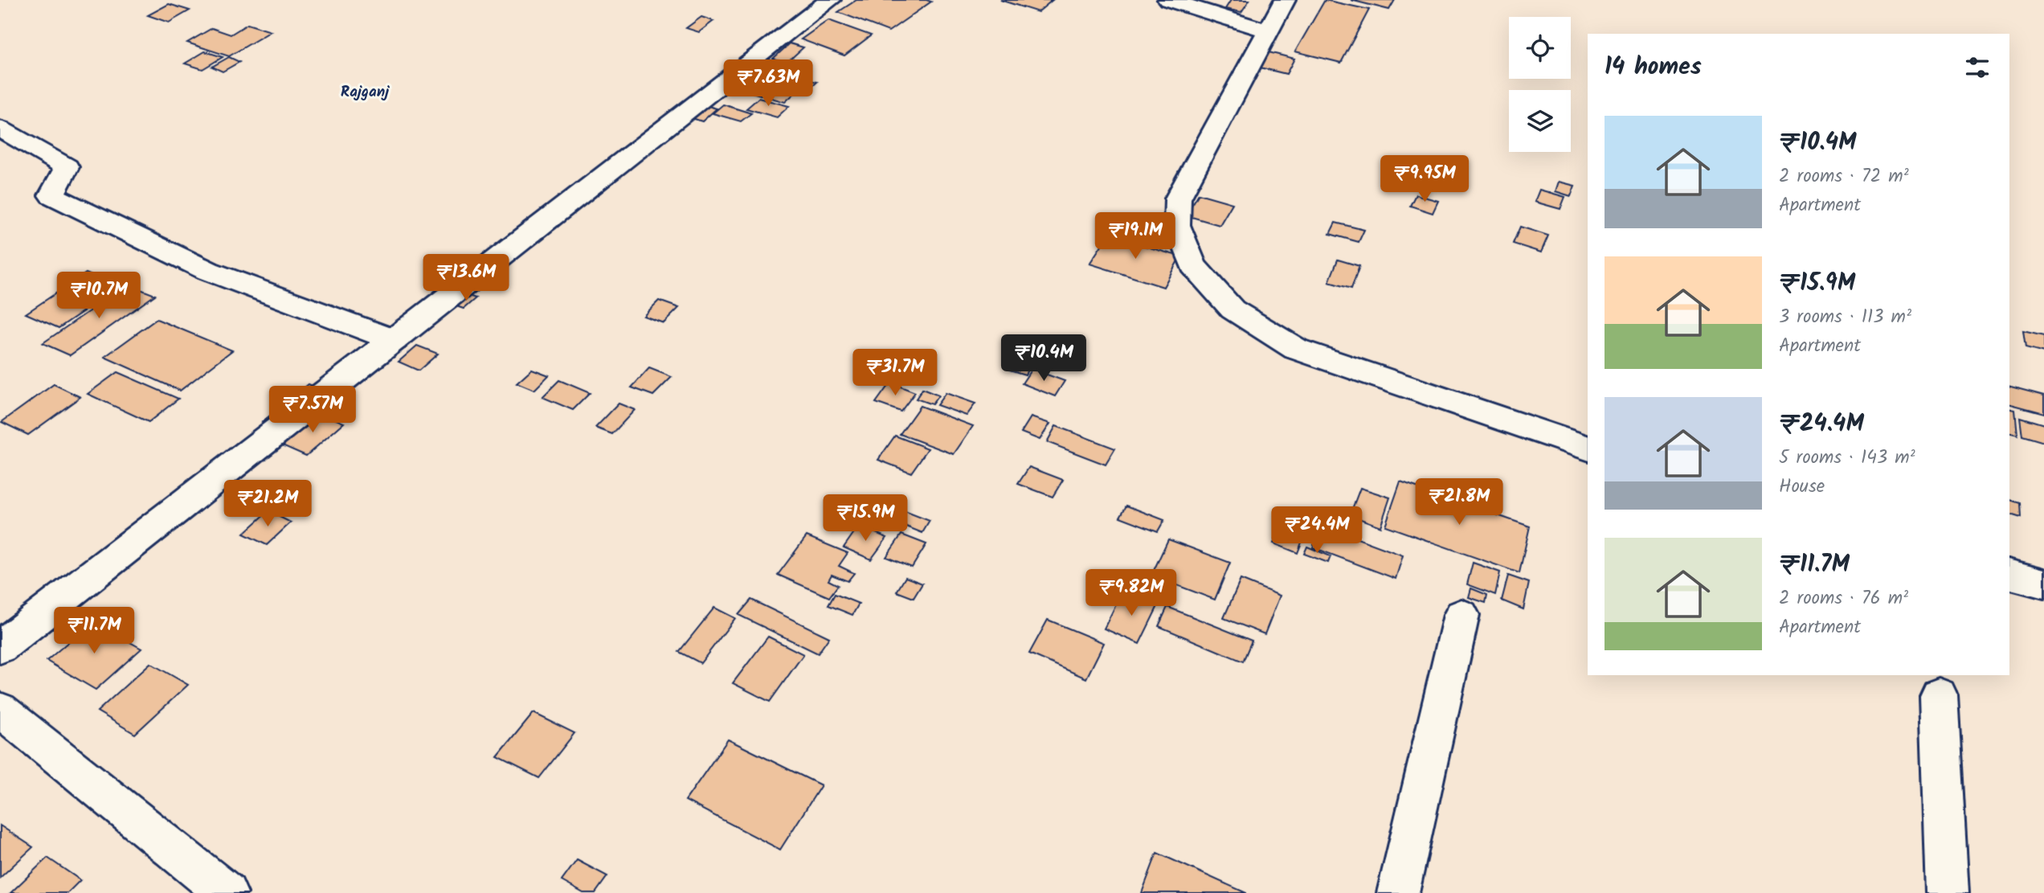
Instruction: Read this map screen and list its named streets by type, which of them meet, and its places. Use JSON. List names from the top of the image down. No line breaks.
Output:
{"districts":["Rajganj"],"page":{"heading":"14 homes","price":["₹7.63M","₹9.95M","₹19.1M","₹13.6M","₹10.7M","₹10.4M","₹31.7M","₹7.57M","₹21.8M","₹21.2M","₹15.9M","₹24.4M","₹9.82M","₹11.7M"],"list":[{"name":"₹10.4M","note":"2 rooms · 72 m² · Apartment"},{"name":"₹15.9M","note":"3 rooms · 113 m² · Apartment"},{"name":"₹24.4M","note":"5 rooms · 143 m² · House"},{"name":"₹11.7M","note":"2 rooms · 76 m² · Apartment"}]}}
